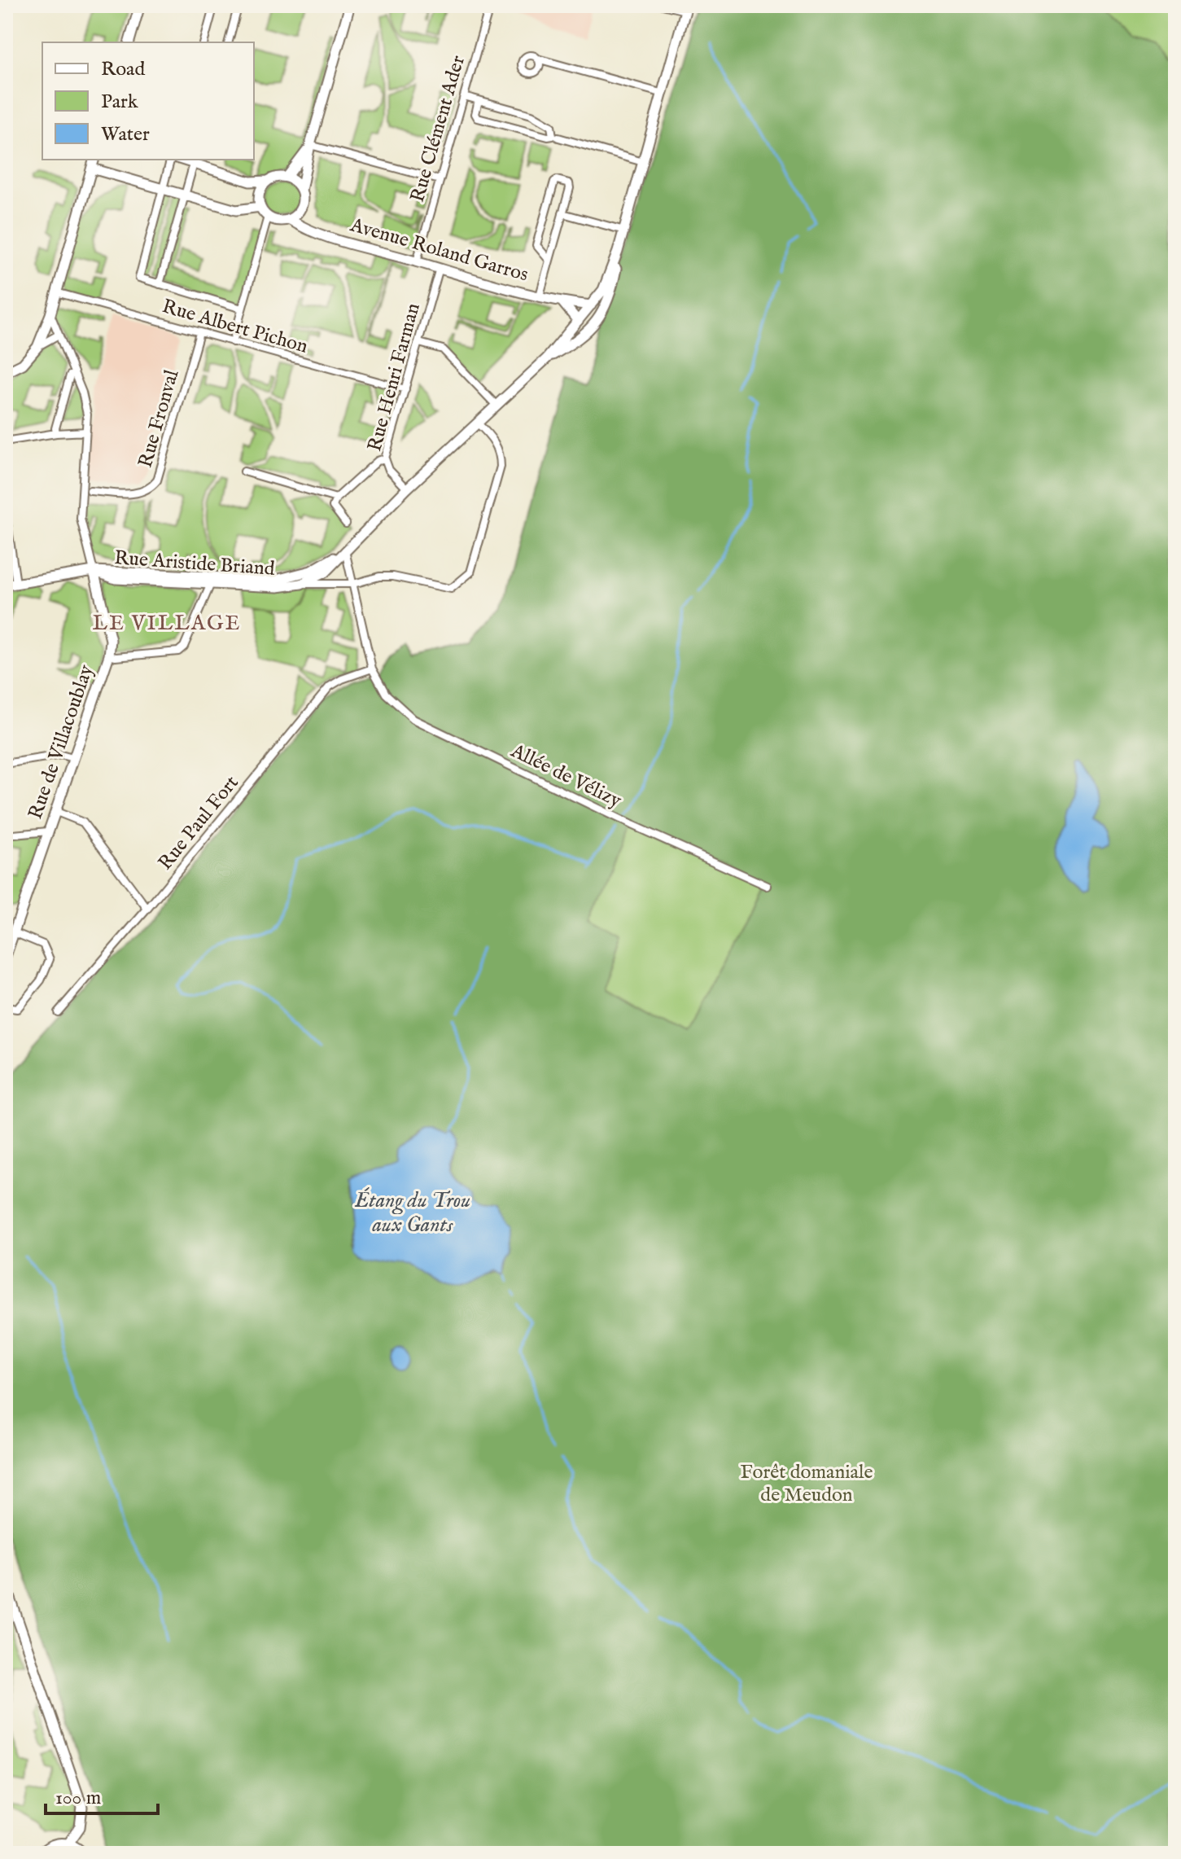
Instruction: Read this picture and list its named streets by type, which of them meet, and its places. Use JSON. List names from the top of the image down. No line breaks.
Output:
{"streets":{"street":["Rue Clément Ader","Avenue Roland Garros","Rue Albert Pichon","Rue Henri Farman","Rue Fronval","Rue Aristide Briand","Rue de Villacoublay","Allée de Vélizy","Rue Paul Fort"]},"crossings":[["Rue Clément Ader","Avenue Roland Garros"],["Avenue Roland Garros","Rue Henri Farman"],["Avenue Roland Garros","Rue Aristide Briand"],["Rue Albert Pichon","Rue Henri Farman"],["Rue Albert Pichon","Rue Fronval"],["Rue Henri Farman","Rue Aristide Briand"],["Rue Aristide Briand","Rue de Villacoublay"],["Rue Aristide Briand","Allée de Vélizy"],["Allée de Vélizy","Rue Paul Fort"]],"districts":["LE VILLAGE"],"water":["Étang du Trou aux Gants"],"parks":["Forêt domaniale de Meudon"],"legend":["Road","Park","Water"],"scale_bar":"100 m"}
